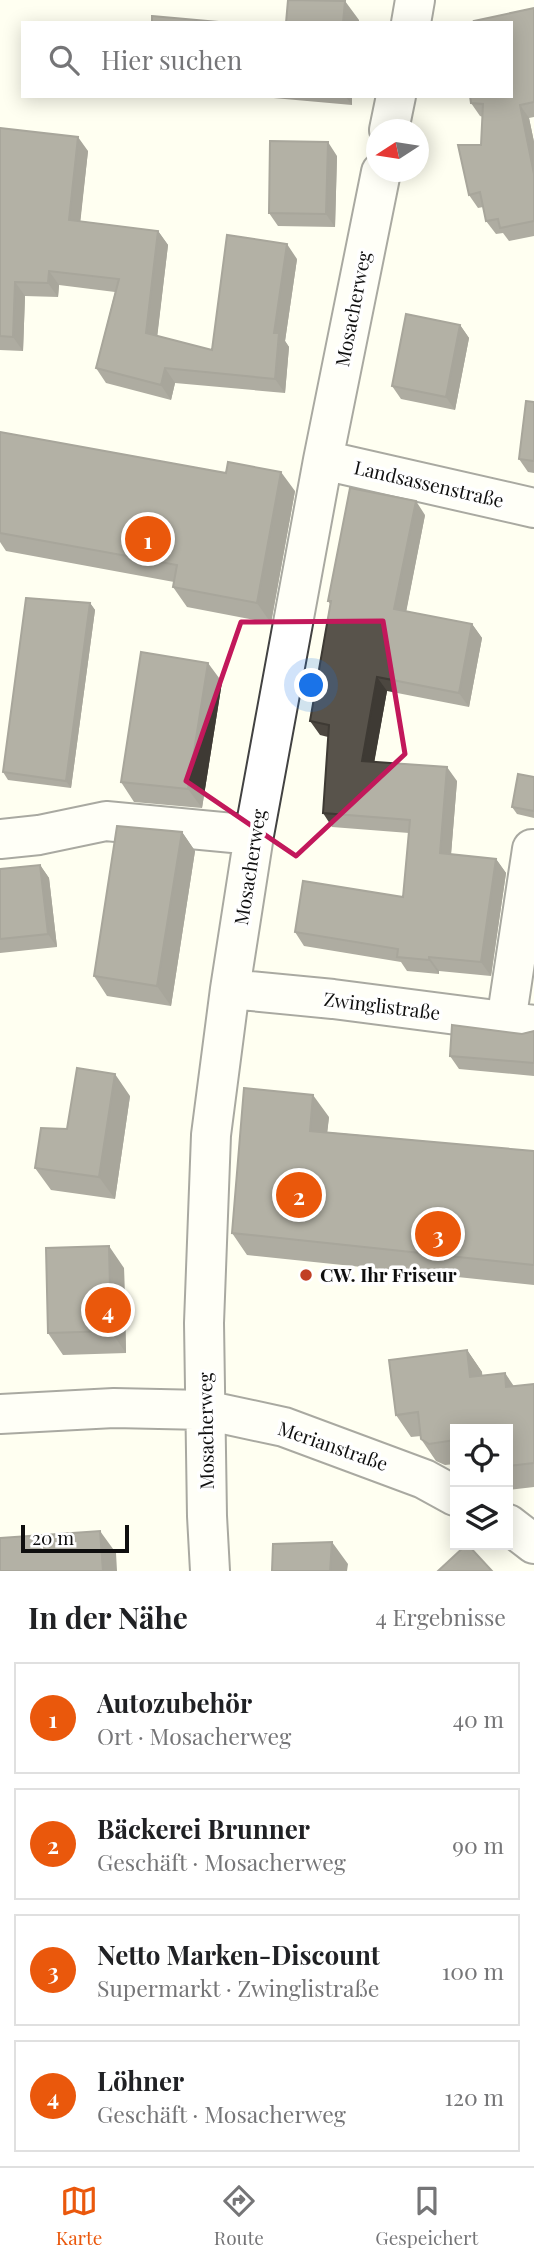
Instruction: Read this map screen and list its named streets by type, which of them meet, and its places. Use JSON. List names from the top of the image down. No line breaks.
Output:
{"streets":{"street":["Mosacherweg","Landsassenstraße","Zwinglistraße","Merianstraße"]},"crossings":[["Mosacherweg","Landsassenstraße"],["Mosacherweg","Zwinglistraße"],["Mosacherweg","Merianstraße"]],"places":["CW. Ihr Friseur"],"scale_bar":"20 m","north":"left","page":{"search":"Hier suchen","pins":["1","2","3","4"],"scale":"20 m","heading":["In der Nähe","4 Ergebnisse"],"list":[{"mark":"1","name":"Autozubehör","note":"Ort · Mosacherweg","value":"40 m"},{"mark":"2","name":"Bäckerei Brunner","note":"Geschäft · Mosacherweg","value":"90 m"},{"mark":"3","name":"Netto Marken-Discount","note":"Supermarkt · Zwinglistraße","value":"100 m"},{"mark":"4","name":"Löhner","note":"Geschäft · Mosacherweg","value":"120 m"}],"nav":["Karte","Route","Gespeichert"]}}
